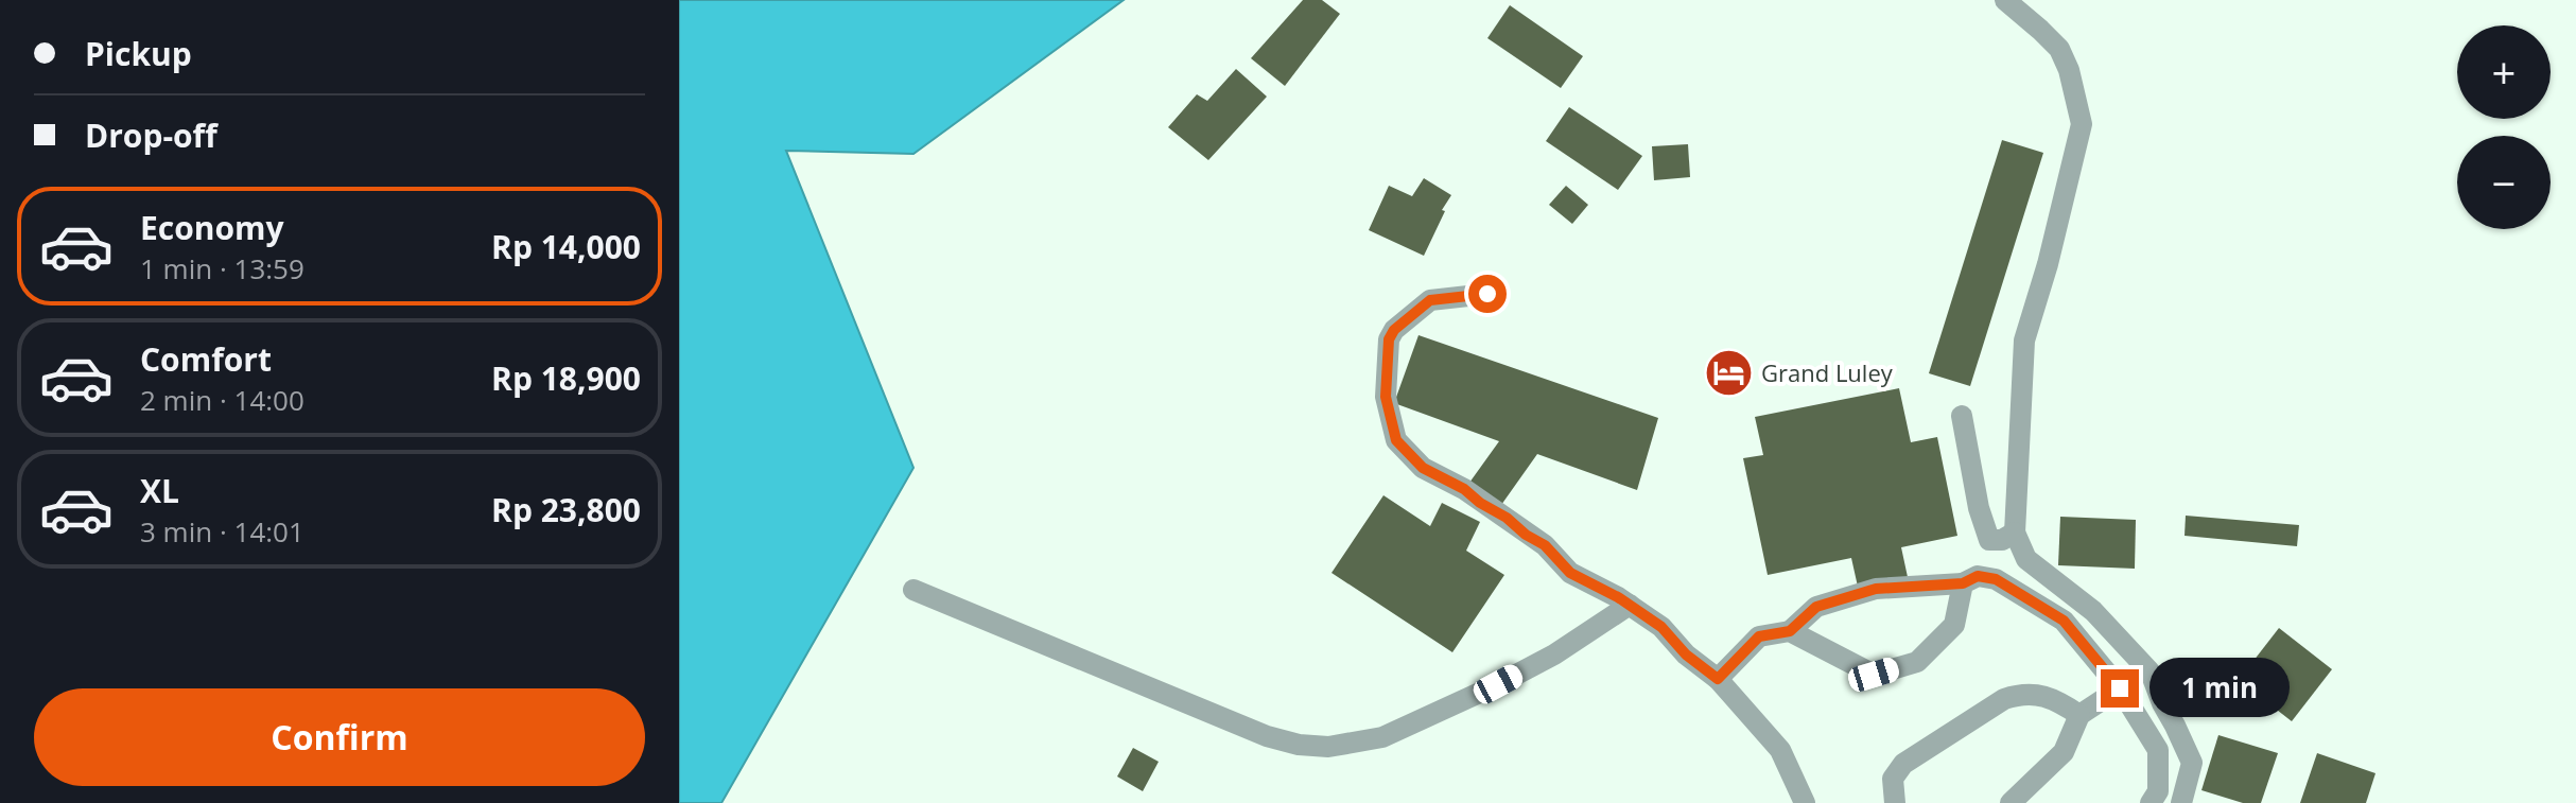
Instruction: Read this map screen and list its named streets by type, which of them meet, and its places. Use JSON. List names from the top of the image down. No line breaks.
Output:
{"places":{"hotel":["Grand Luley"]},"page":{"banner":["Pickup","Drop-off"],"map_buttons":["+","−"],"list":[{"name":"Economy","note":"1 min · 13:59","value":"Rp 14,000"},{"name":"Comfort","note":"2 min · 14:00","value":"Rp 18,900"},{"name":"XL","note":"3 min · 14:01","value":"Rp 23,800"}],"bubble":"1 min","buttons":"Confirm"}}
